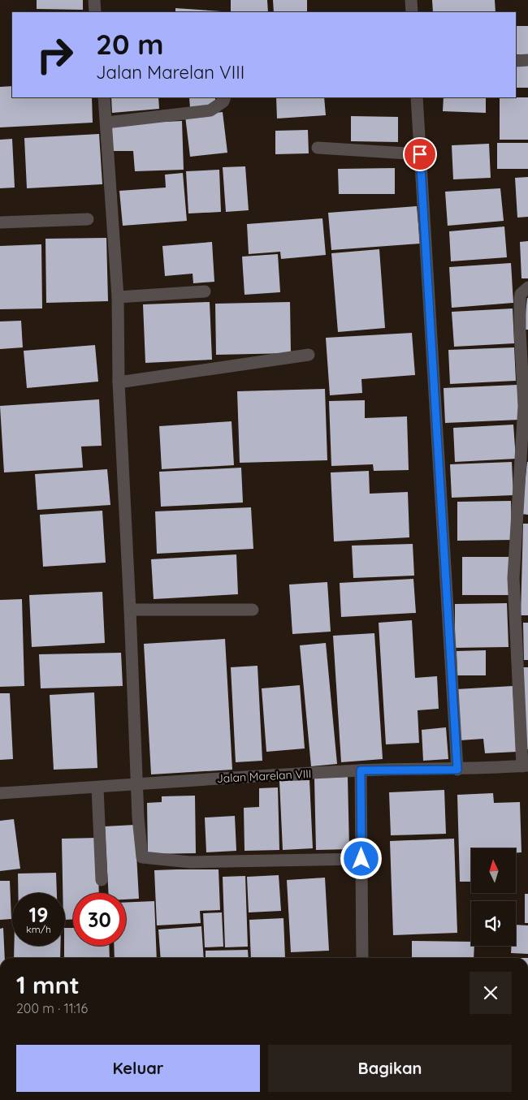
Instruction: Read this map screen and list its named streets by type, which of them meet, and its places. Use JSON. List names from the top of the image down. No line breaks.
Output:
{"streets":{"street":["Jalan Marelan VIII"]},"north":"top","page":{"turn":["20 m","Jalan Marelan VIII"],"speed":"19 km/h","limit":"30","heading":["1 mnt","200 m · 11:16"],"buttons":["Keluar","Bagikan"]}}
